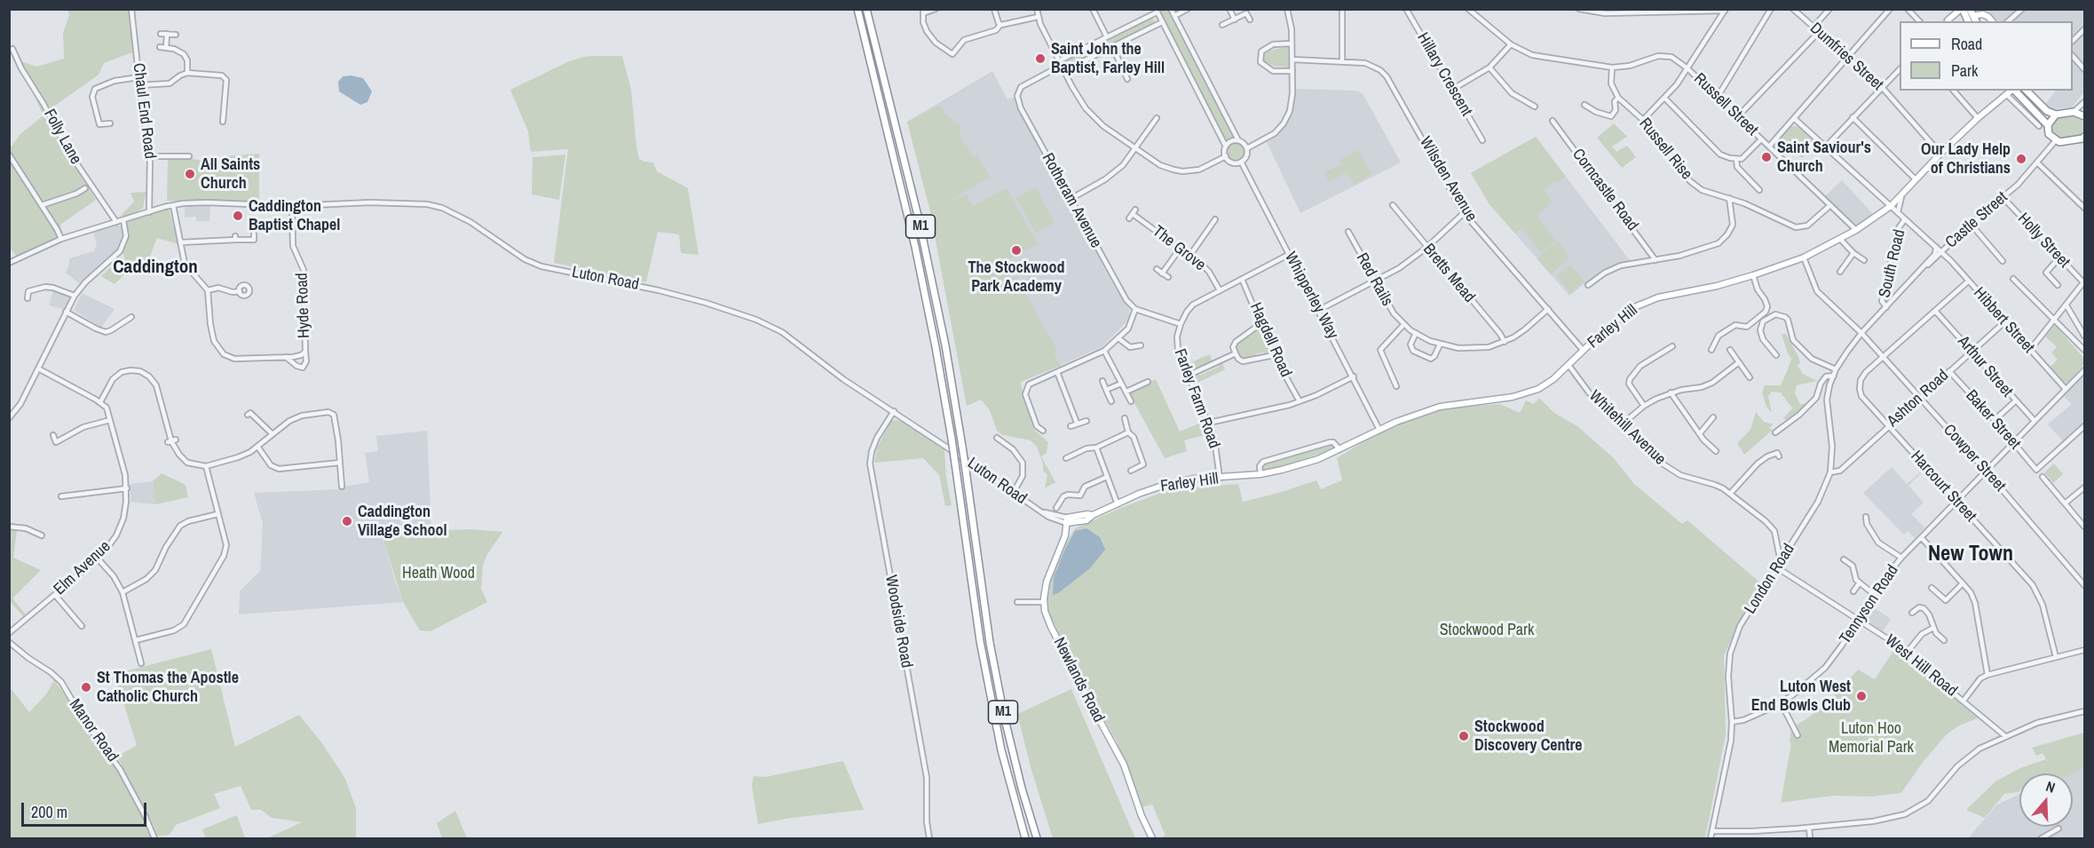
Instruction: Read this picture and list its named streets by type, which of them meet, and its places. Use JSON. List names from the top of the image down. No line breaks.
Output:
{"streets":{"highway":["M1"],"main road":["Farley Hill","Newlands Road"],"street":["Dumfries Street","Hillary Crescent","Russell Street","Chaul End Road","Folly Lane","Russell Rise","Wilsden Avenue","Corncastle Road","Rotheram Avenue","Castle Street","Holly Street","The Grove","South Road","Bretts Mead","Luton Road","Red Rails","Whipperley Way","Hyde Road","Hibbert Street","Hagdell Road","Arthur Street","Farley Farm Road","Ashton Road","Baker Street","Whitehill Avenue","Cowper Street","Harcourt Street","Elm Avenue","London Road","Tennyson Road","Woodside Road","West Hill Road","Manor Road"]},"crossings":[["Dumfries Street","Farley Hill"],["Russell Street","Russell Rise"],["Russell Street","Farley Hill"],["Chaul End Road","Luton Road"],["Folly Lane","Luton Road"],["Wilsden Avenue","Red Rails"],["Wilsden Avenue","Farley Hill"],["Castle Street","Holly Street"],["Castle Street","South Road"],["Castle Street","Hibbert Street"],["Castle Street","Cowper Street"],["Castle Street","London Road"],["The Grove","Farley Farm Road"],["South Road","Hibbert Street"],["Bretts Mead","Red Rails"],["Luton Road","Hyde Road"],["Luton Road","Farley Hill"],["Luton Road","Woodside Road"],["Luton Road","Newlands Road"],["Whipperley Way","Farley Hill"],["Whipperley Way","Farley Farm Road"],["Hibbert Street","Farley Hill"],["Hibbert Street","Ashton Road"],["Hibbert Street","Tennyson Road"],["Farley Hill","Farley Farm Road"],["Farley Hill","Whitehill Avenue"],["Farley Hill","Cowper Street"],["Farley Hill","Newlands Road"],["Hagdell Road","Farley Farm Road"],["Arthur Street","Ashton Road"],["Arthur Street","Tennyson Road"],["Ashton Road","Baker Street"],["Ashton Road","Cowper Street"],["Ashton Road","Harcourt Street"],["Ashton Road","London Road"],["Baker Street","Tennyson Road"],["Whitehill Avenue","London Road"],["Cowper Street","Harcourt Street"],["Cowper Street","London Road"],["Cowper Street","Tennyson Road"],["Harcourt Street","Tennyson Road"],["London Road","Tennyson Road"],["London Road","West Hill Road"],["Tennyson Road","West Hill Road"]],"districts":["Caddington","New Town"],"parks":["Heath Wood","Stockwood Park","Luton Hoo Memorial Park"],"places":["Saint John the Baptist, Farley Hill","Saint Saviour's Church","Our Lady Help of Christians","All Saints Church","Caddington Baptist Chapel","The Stockwood Park Academy","Caddington Village School","St Thomas the Apostle Catholic Church","Luton West End Bowls Club","Stockwood Discovery Centre"],"legend":["Road","Park"],"scale_bar":"200 m","north":"top"}
